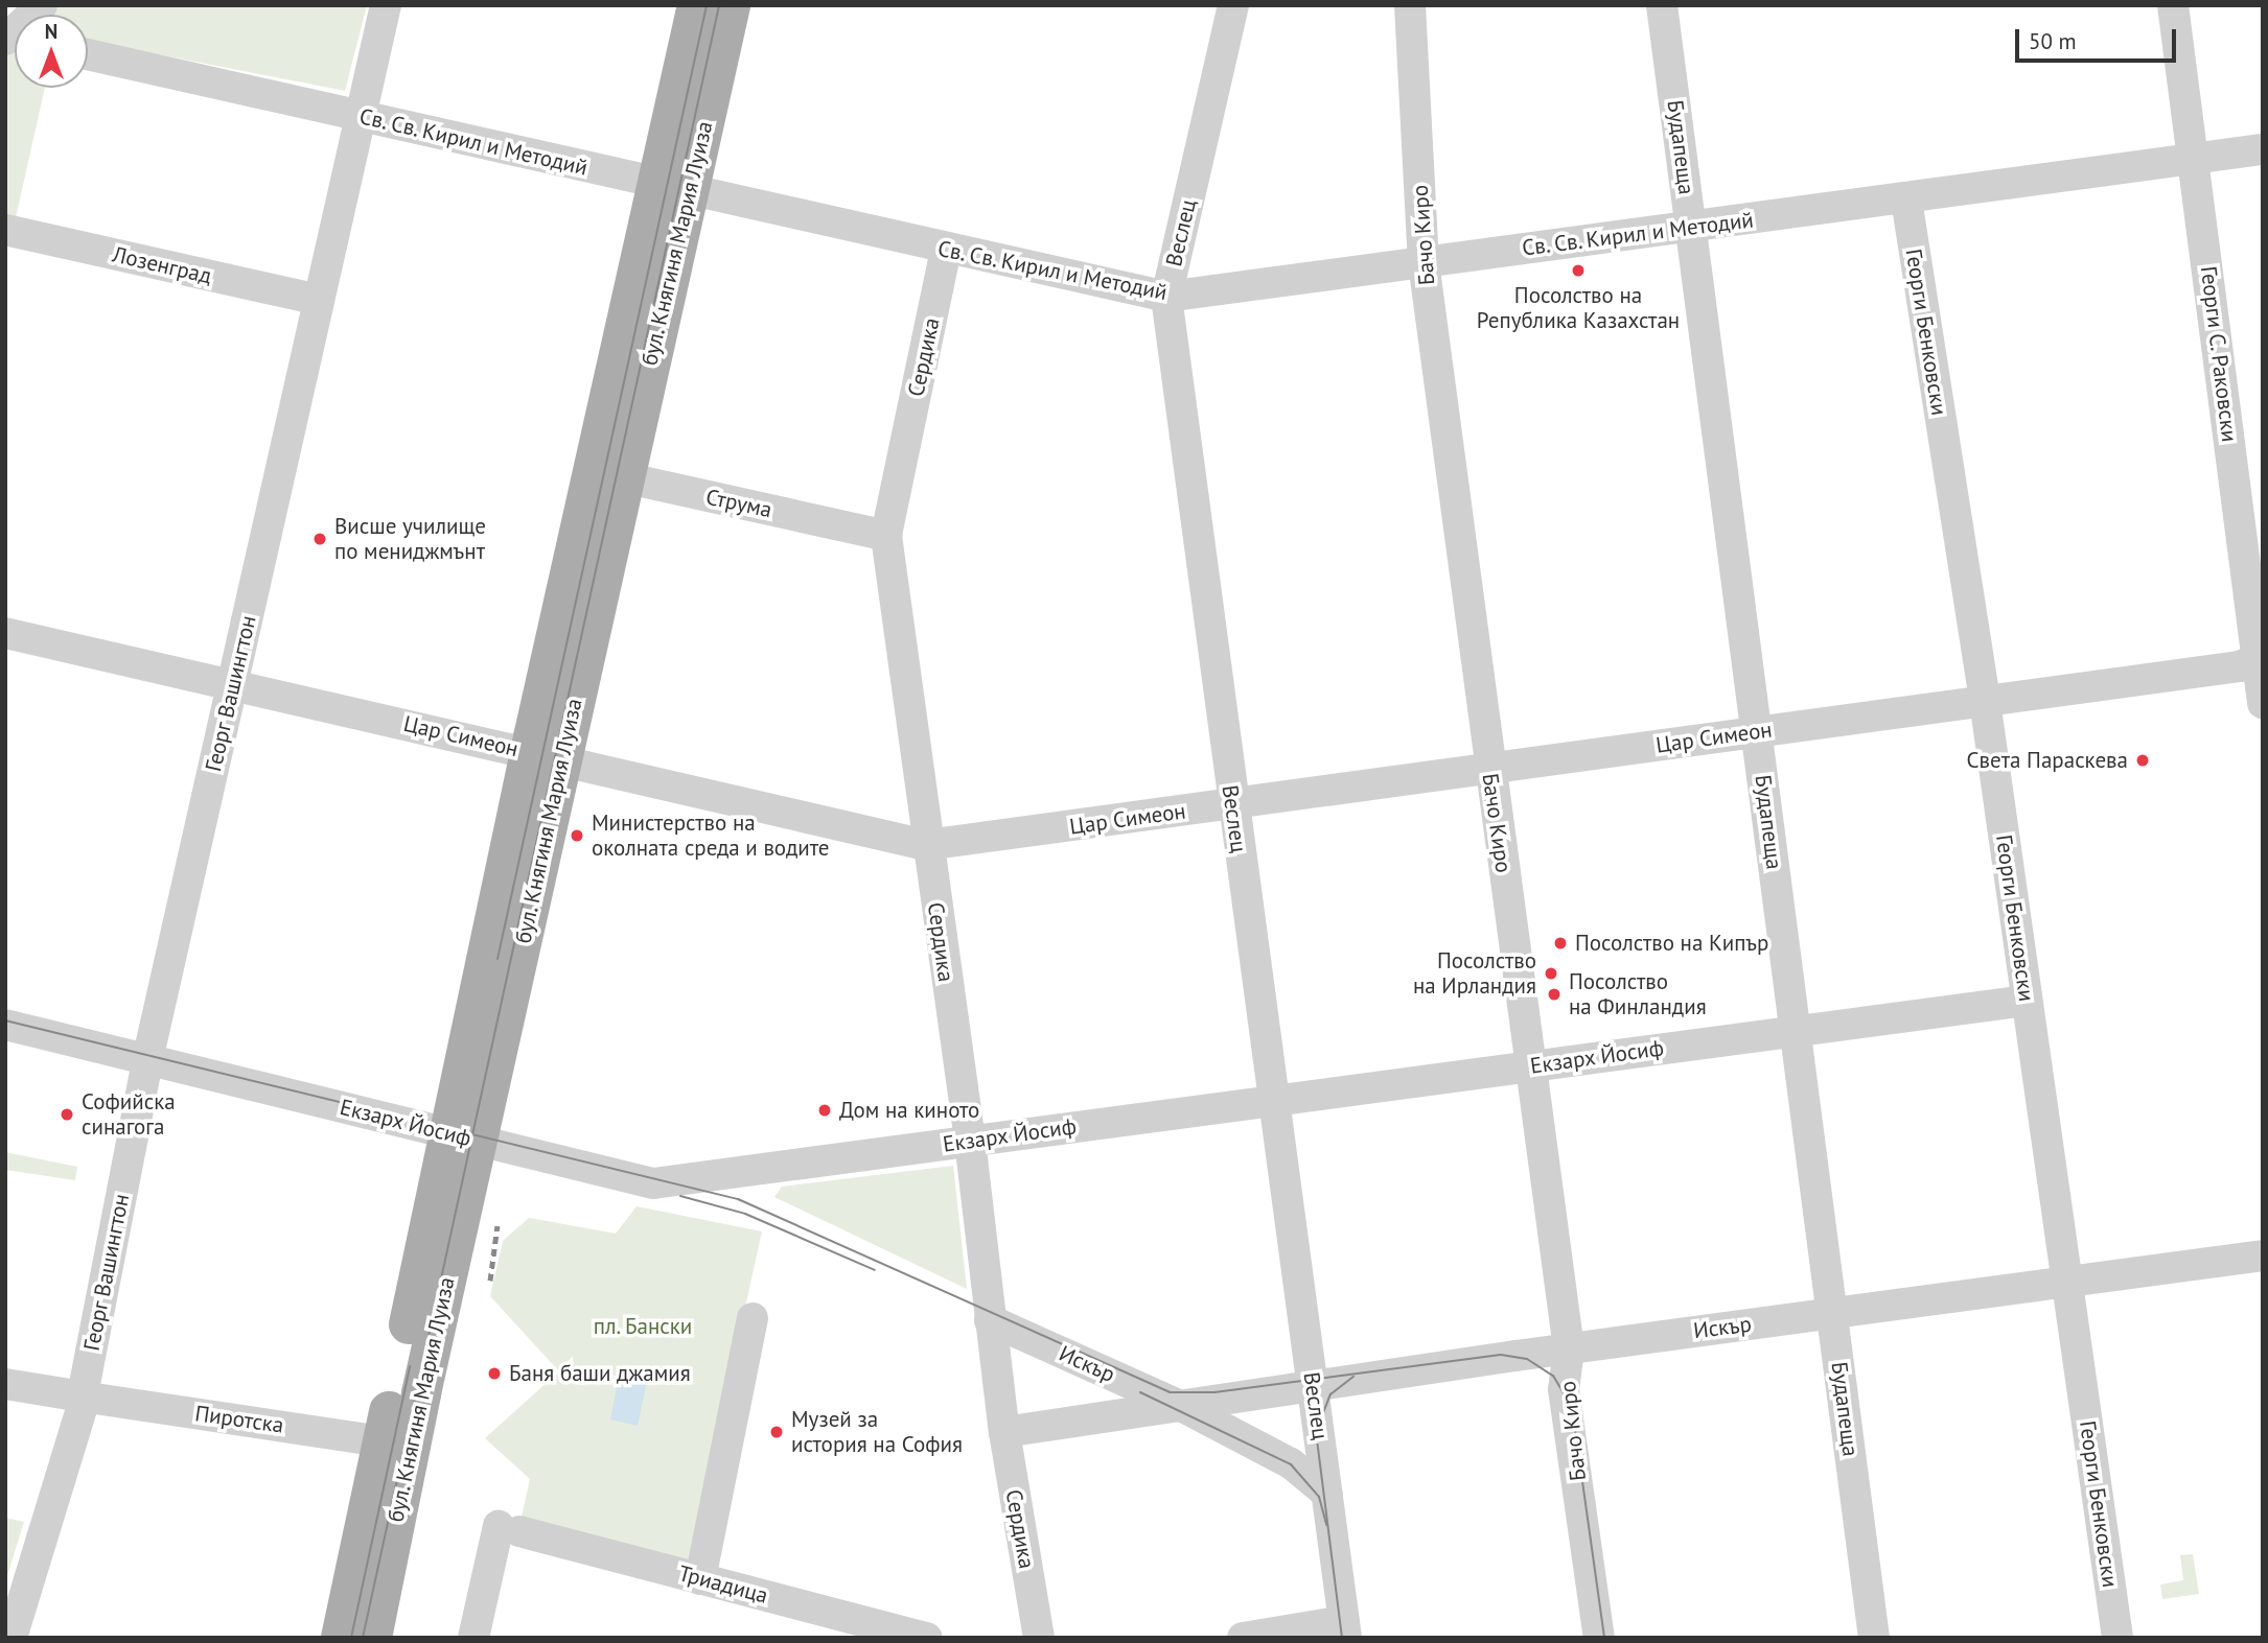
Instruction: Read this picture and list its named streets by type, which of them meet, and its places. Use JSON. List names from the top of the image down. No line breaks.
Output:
{"streets":{"main road":["бул. Княгиня Мария Луиза"],"street":["Св. Св. Кирил и Методий","Будапеща","Веслец","Бачо Киро","Лозенград","Георги Бенковски","Георги С. Раковски","Сердика","Струма","Георг Вашингтон","Цар Симеон","Екзарх Йосиф","Искър","Пиротска","Триадица"]},"crossings":[["Св. Св. Кирил и Методий","Будапеща"],["Св. Св. Кирил и Методий","Веслец"],["Св. Св. Кирил и Методий","Бачо Киро"],["Св. Св. Кирил и Методий","бул. Княгиня Мария Луиза"],["Св. Св. Кирил и Методий","Георги Бенковски"],["Св. Св. Кирил и Методий","Георги С. Раковски"],["Св. Св. Кирил и Методий","Сердика"],["Св. Св. Кирил и Методий","Георг Вашингтон"],["Будапеща","Цар Симеон"],["Будапеща","Екзарх Йосиф"],["Будапеща","Искър"],["Веслец","Цар Симеон"],["Веслец","Екзарх Йосиф"],["Веслец","Искър"],["Бачо Киро","Цар Симеон"],["Бачо Киро","Екзарх Йосиф"],["Бачо Киро","Искър"],["бул. Княгиня Мария Луиза","Струма"],["бул. Княгиня Мария Луиза","Цар Симеон"],["бул. Княгиня Мария Луиза","Екзарх Йосиф"],["бул. Княгиня Мария Луиза","Пиротска"],["Лозенград","Георг Вашингтон"],["Георги Бенковски","Цар Симеон"],["Георги Бенковски","Екзарх Йосиф"],["Георги Бенковски","Искър"],["Георги С. Раковски","Цар Симеон"],["Сердика","Струма"],["Сердика","Цар Симеон"],["Сердика","Екзарх Йосиф"],["Сердика","Искър"],["Георг Вашингтон","Цар Симеон"],["Георг Вашингтон","Екзарх Йосиф"],["Георг Вашингтон","Пиротска"]],"parks":["пл. Бански"],"places":["Посолство на Република Казахстан","Висше училище по мениджмънт","Света Параскева","Министерство на околната среда и водите","Посолство на Кипър","Посолство на Ирландия","Посолство на Финландия","Дом на киното","Софийска синагога","Баня баши джамия","Музей за история на София"],"scale_bar":"50 m","north":"top"}
